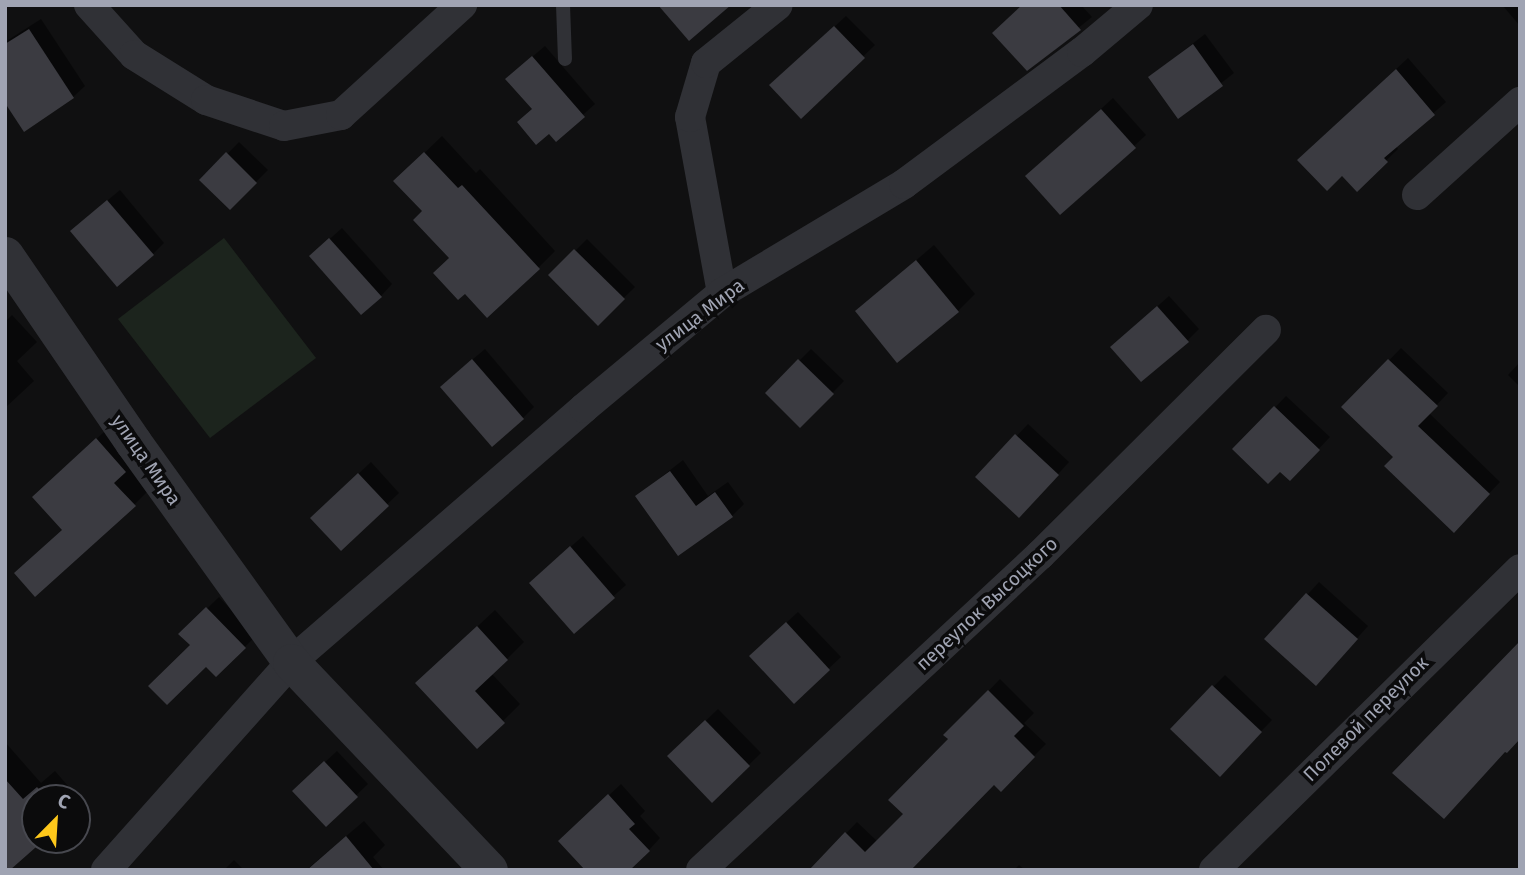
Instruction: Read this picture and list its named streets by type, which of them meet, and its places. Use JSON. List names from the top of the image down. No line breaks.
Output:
{"streets":{"street":["улица Мира","переулок Высоцкого","Полевой переулок"]},"north":"top right"}
